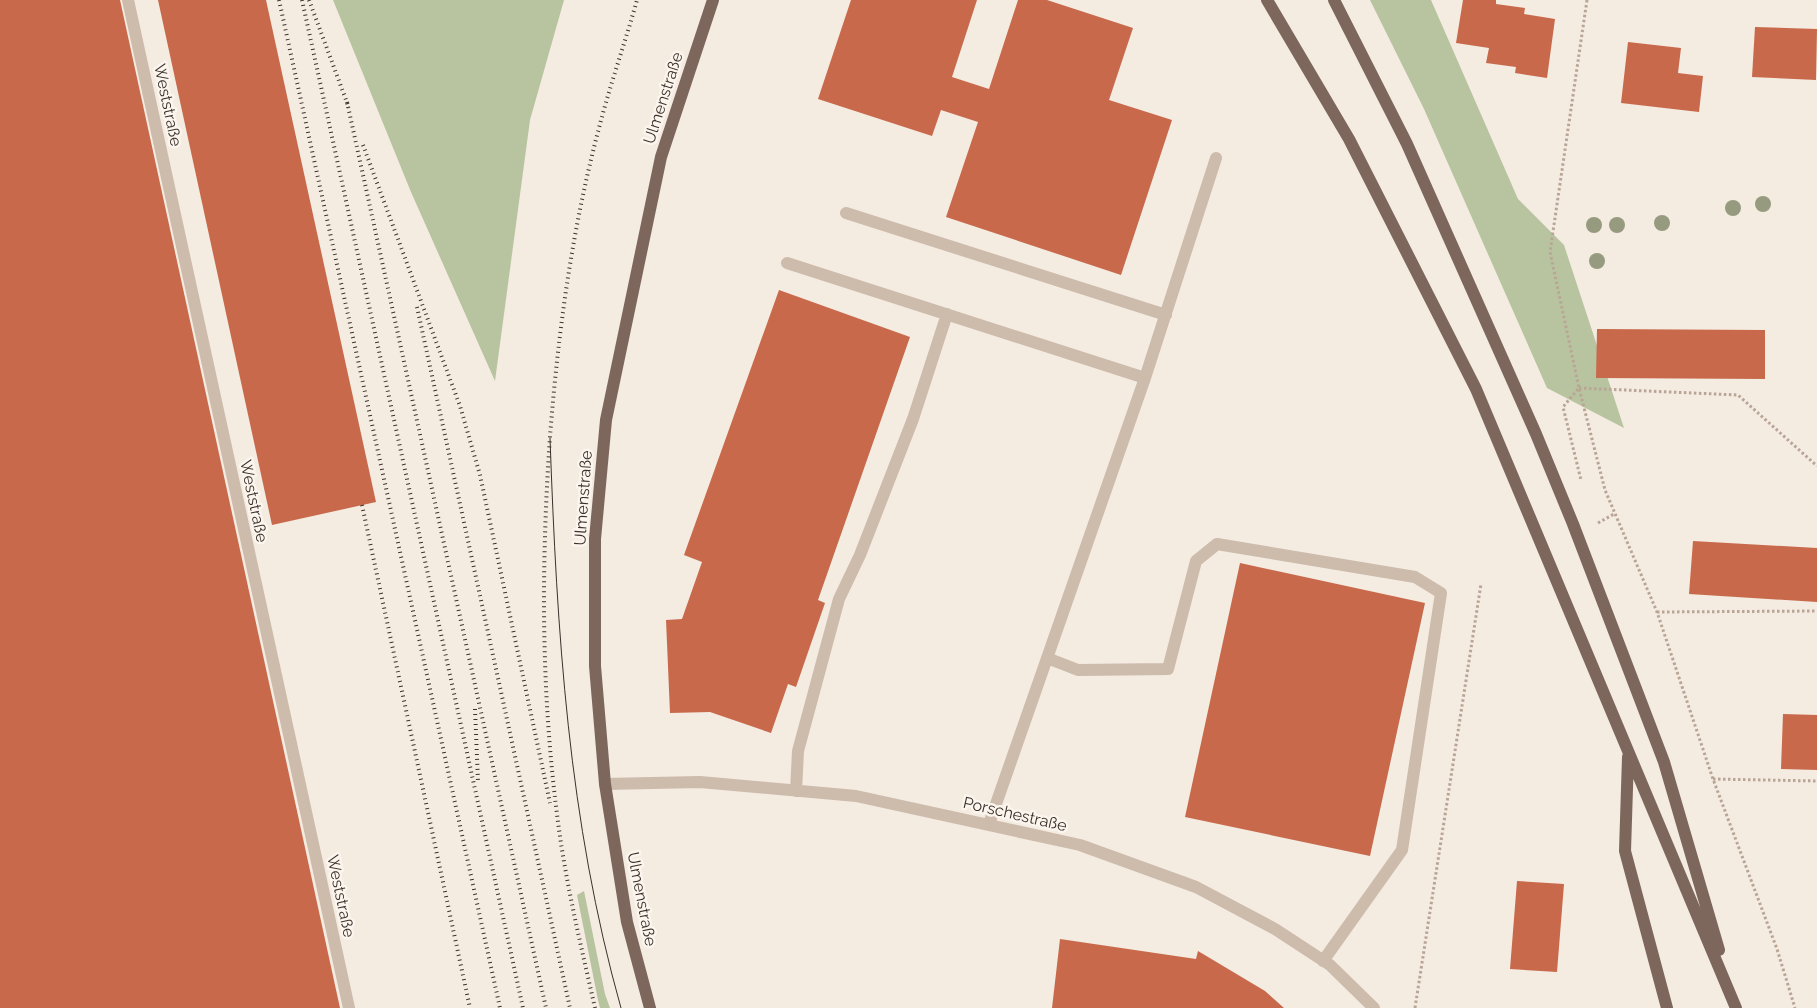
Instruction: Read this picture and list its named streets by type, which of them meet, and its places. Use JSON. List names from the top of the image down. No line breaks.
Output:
{"streets":{"main road":["Ulmenstraße"],"street":["Weststraße","Porschestraße"]},"crossings":[["Ulmenstraße","Porschestraße"]]}
